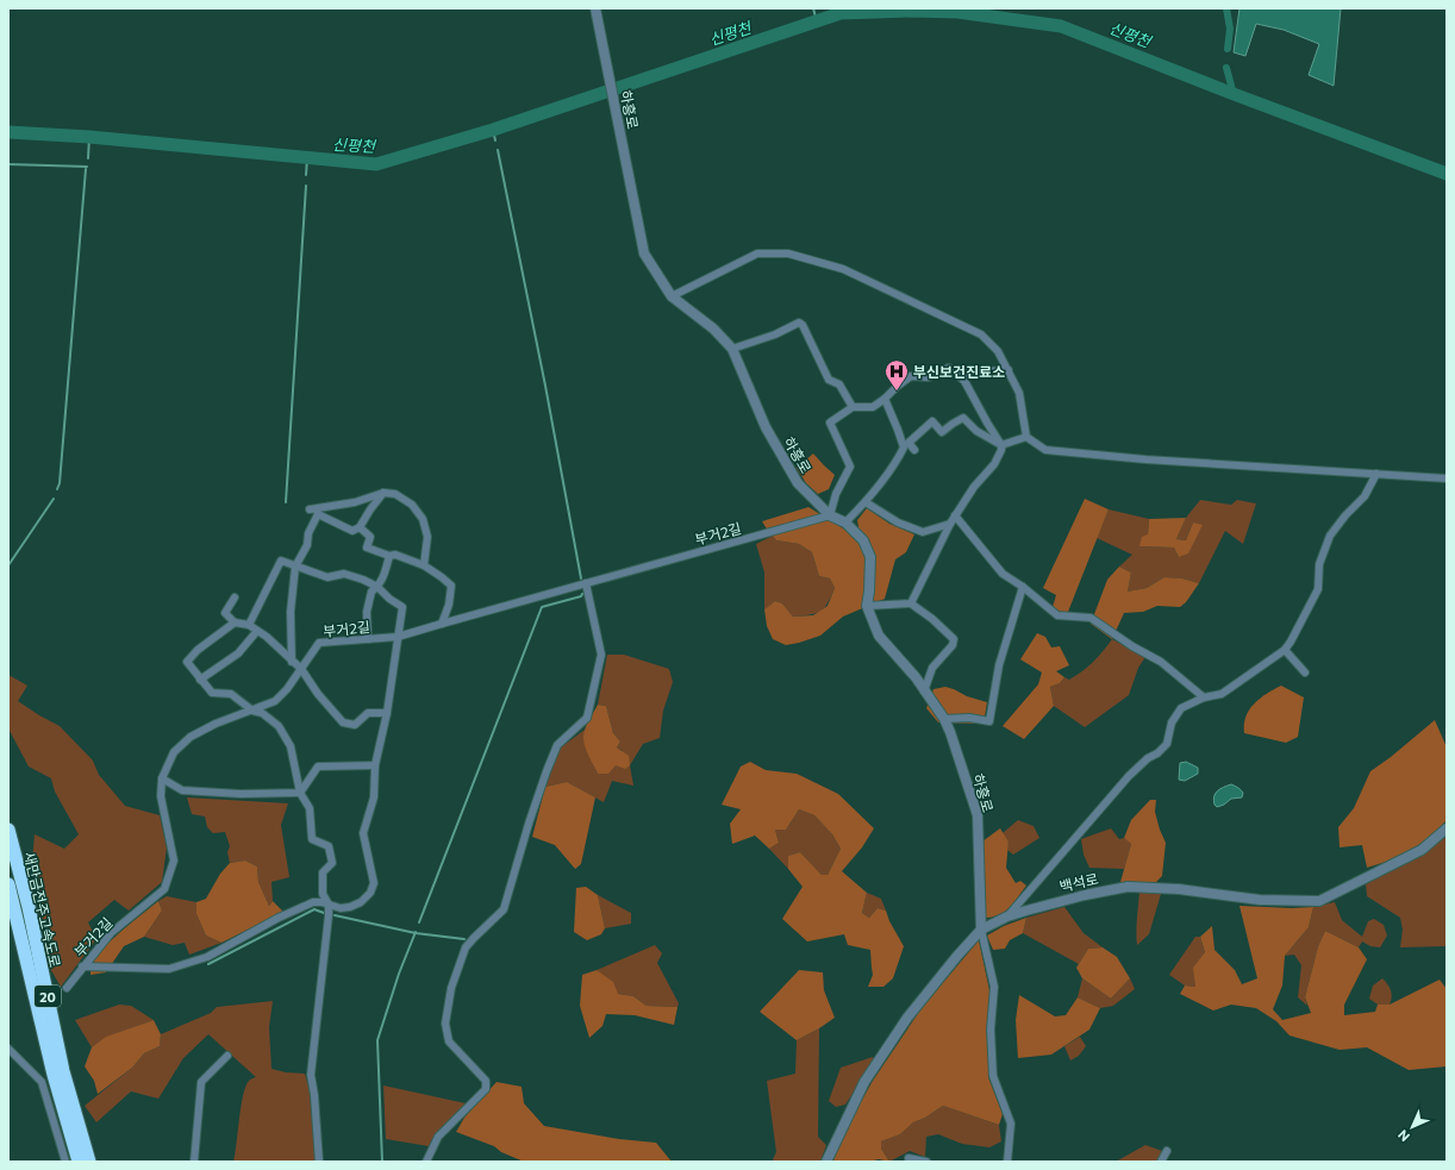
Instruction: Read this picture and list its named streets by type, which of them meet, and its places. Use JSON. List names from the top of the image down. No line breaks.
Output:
{"streets":{"highway":["새만금전주고속도로","20"],"street":["하흥로","부거2길","백석로"]},"crossings":[["하흥로","부거2길"],["하흥로","백석로"]],"water":["신평천"],"places":{"hospital":["부신보건진료소"]},"north":"bottom left"}
